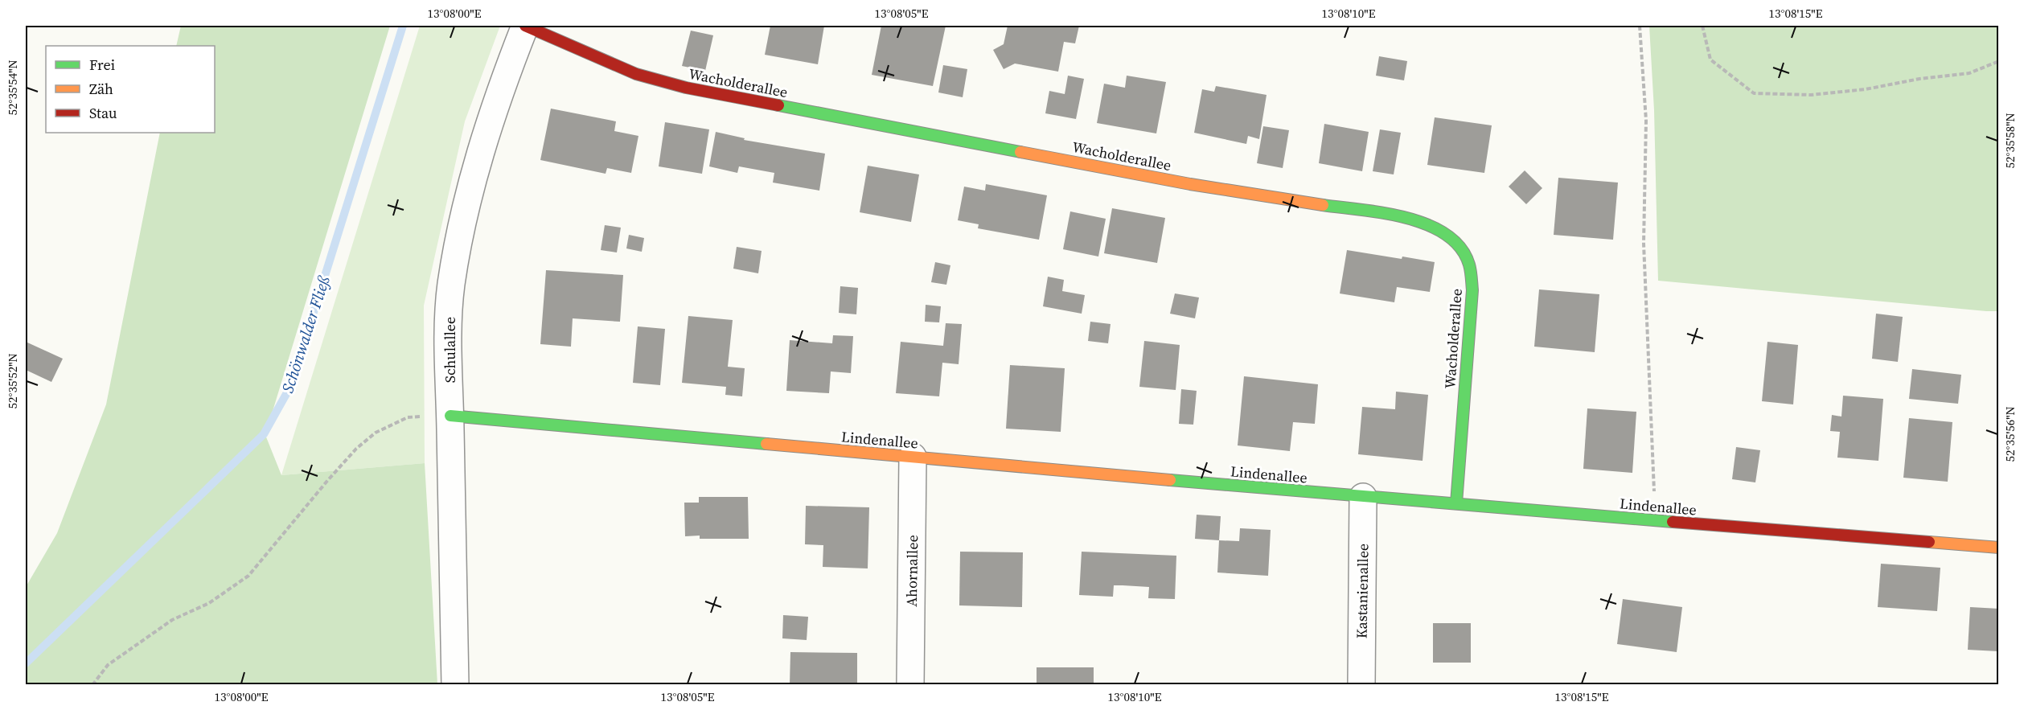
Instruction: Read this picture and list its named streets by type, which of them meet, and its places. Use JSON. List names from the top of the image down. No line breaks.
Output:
{"streets":{"street":["Wacholderallee","Schulallee","Lindenallee","Ahornallee","Kastanienallee"]},"crossings":[["Wacholderallee","Schulallee"],["Wacholderallee","Lindenallee"],["Schulallee","Lindenallee"],["Lindenallee","Ahornallee"],["Lindenallee","Kastanienallee"]],"water":["Schönwalder Fließ"],"legend":["Frei","Zäh","Stau"],"coordinates":["13°08'00\"E","13°08'05\"E","13°08'10\"E","13°08'15\"E","52°35'54\"N","52°35'58\"N","52°35'52\"N","52°35'56\"N"]}
